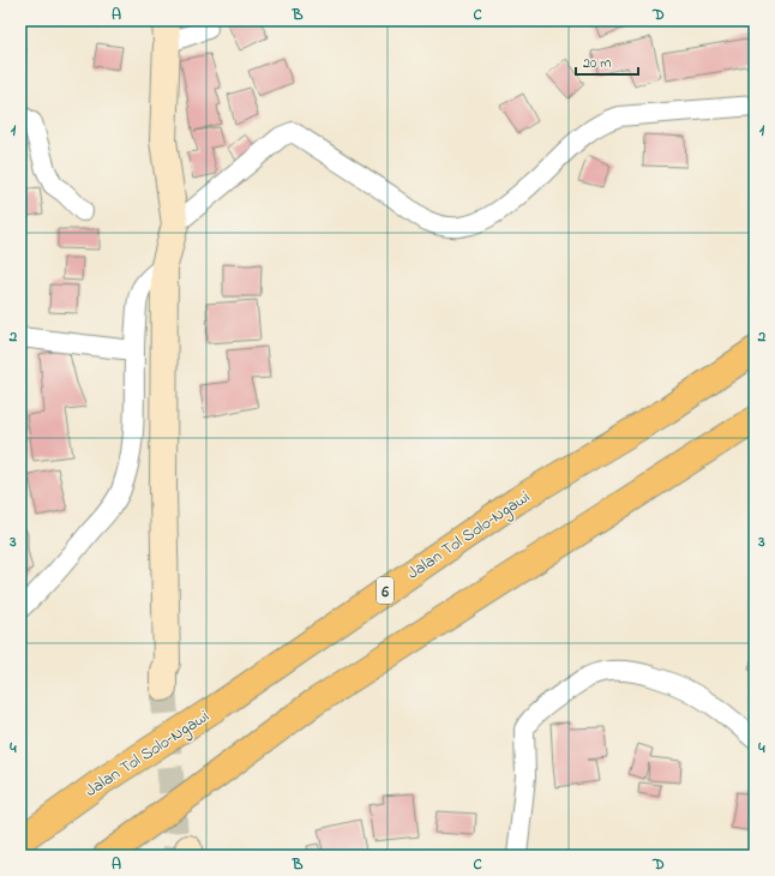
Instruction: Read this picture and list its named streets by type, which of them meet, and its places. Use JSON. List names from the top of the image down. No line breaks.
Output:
{"streets":{"highway":["Jalan Tol Solo–Ngawi","6"]},"scale_bar":"20 m","grid":{"columns":["A","B","C","D"],"rows":["1","2","3","4"]}}
